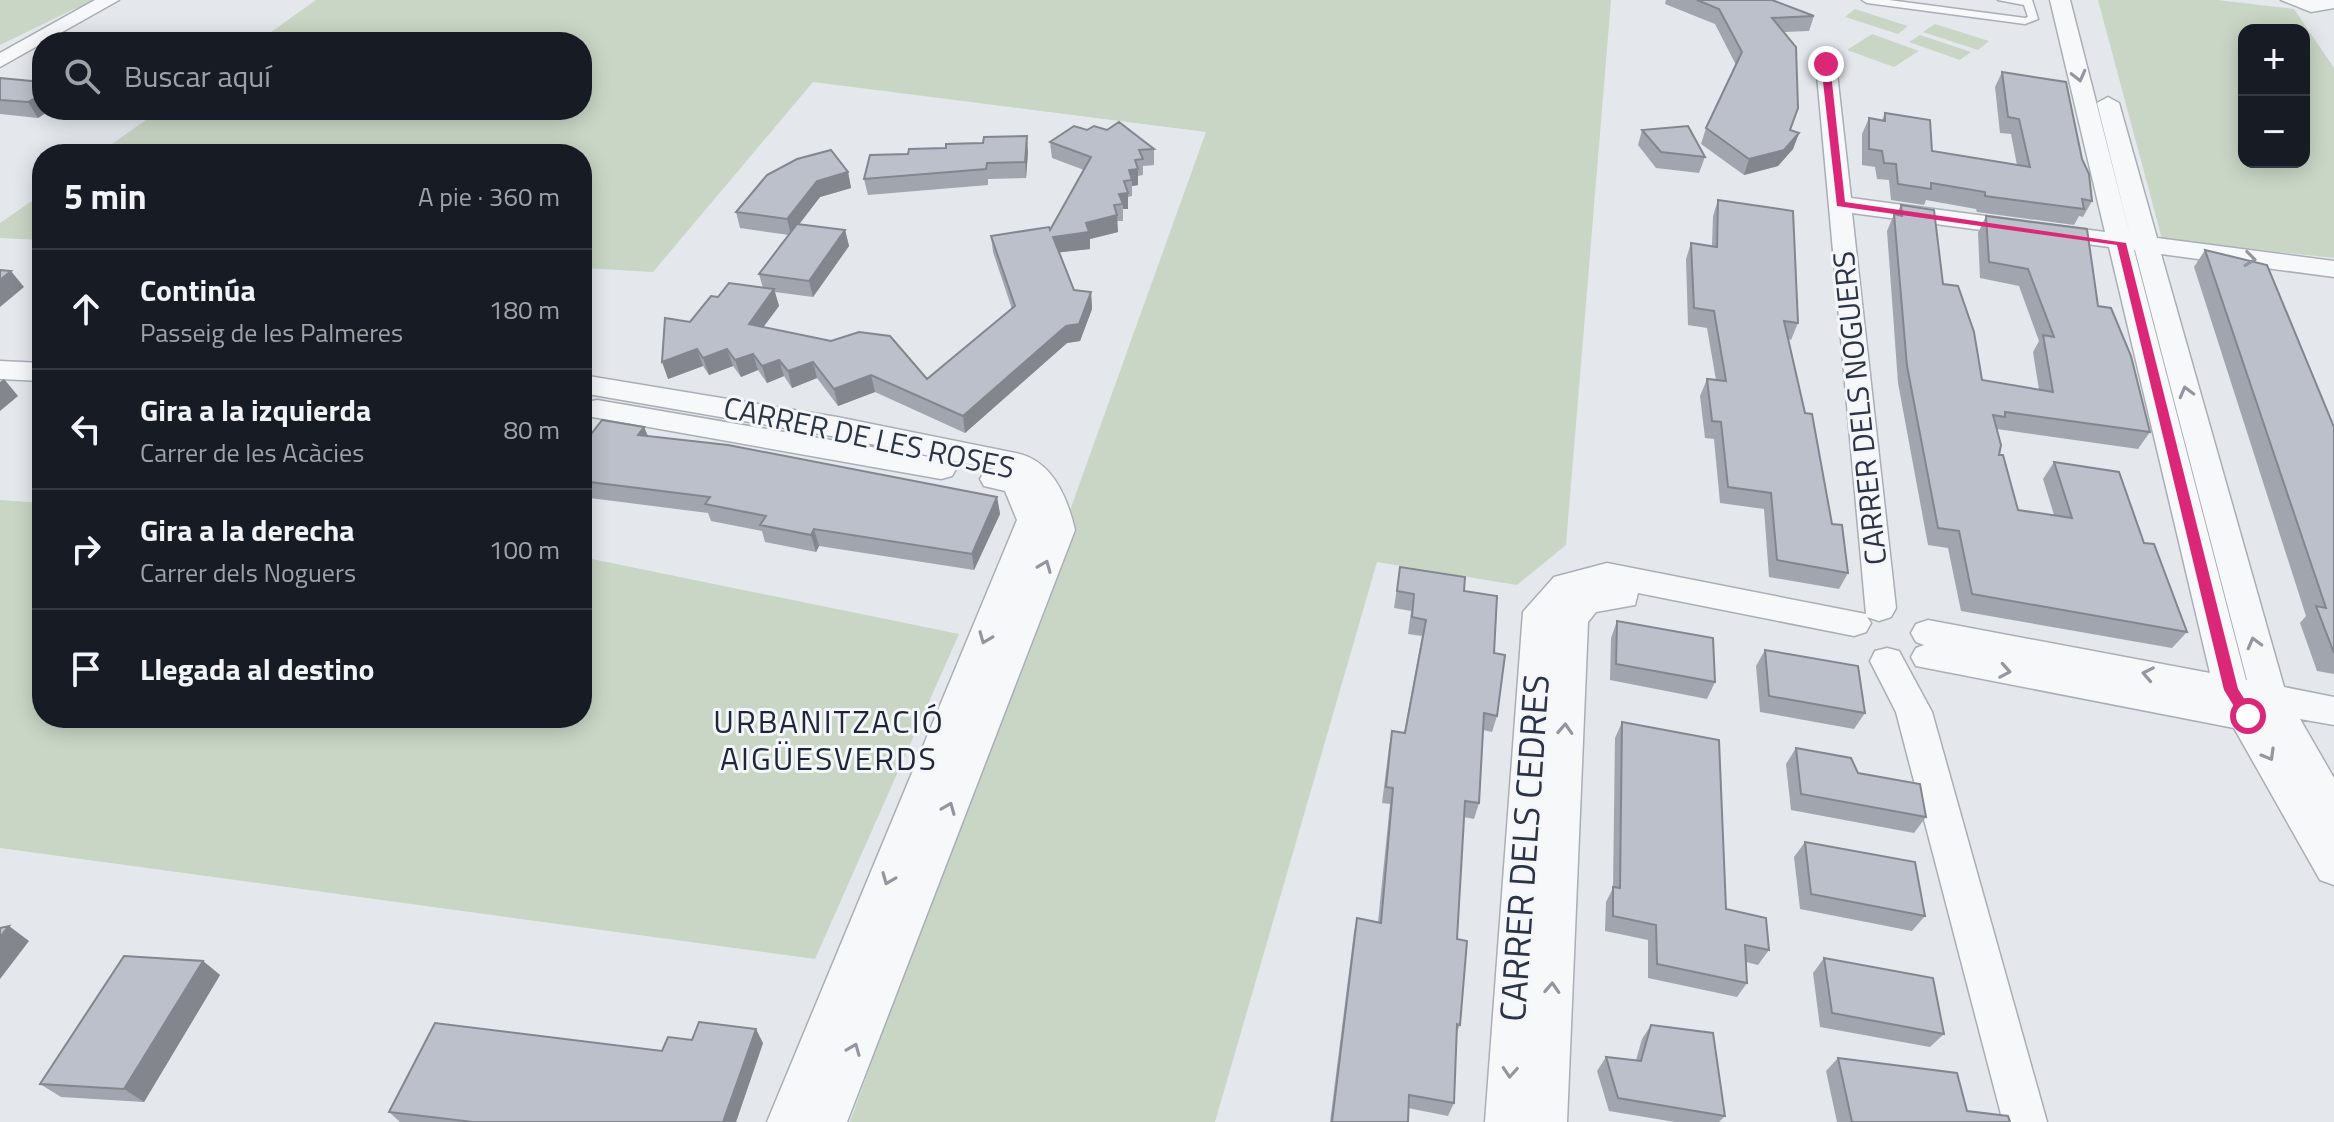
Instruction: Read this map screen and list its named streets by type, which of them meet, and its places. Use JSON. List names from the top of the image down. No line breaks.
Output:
{"streets":{"street":["CARRER DELS NOGUERS","CARRER DE LES ROSES","CARRER DELS CEDRES"]},"districts":["URBANITZACIÓ AIGÜESVERDS"],"page":{"map_buttons":["+","−"],"search":"Buscar aquí","heading":["5 min","A pie · 360 m"],"list":[["Continúa","Passeig de les Palmeres","180 m"],["Gira a la izquierda","Carrer de les Acàcies","80 m"],["Gira a la derecha","Carrer dels Noguers","100 m"],"Llegada al destino"]}}
